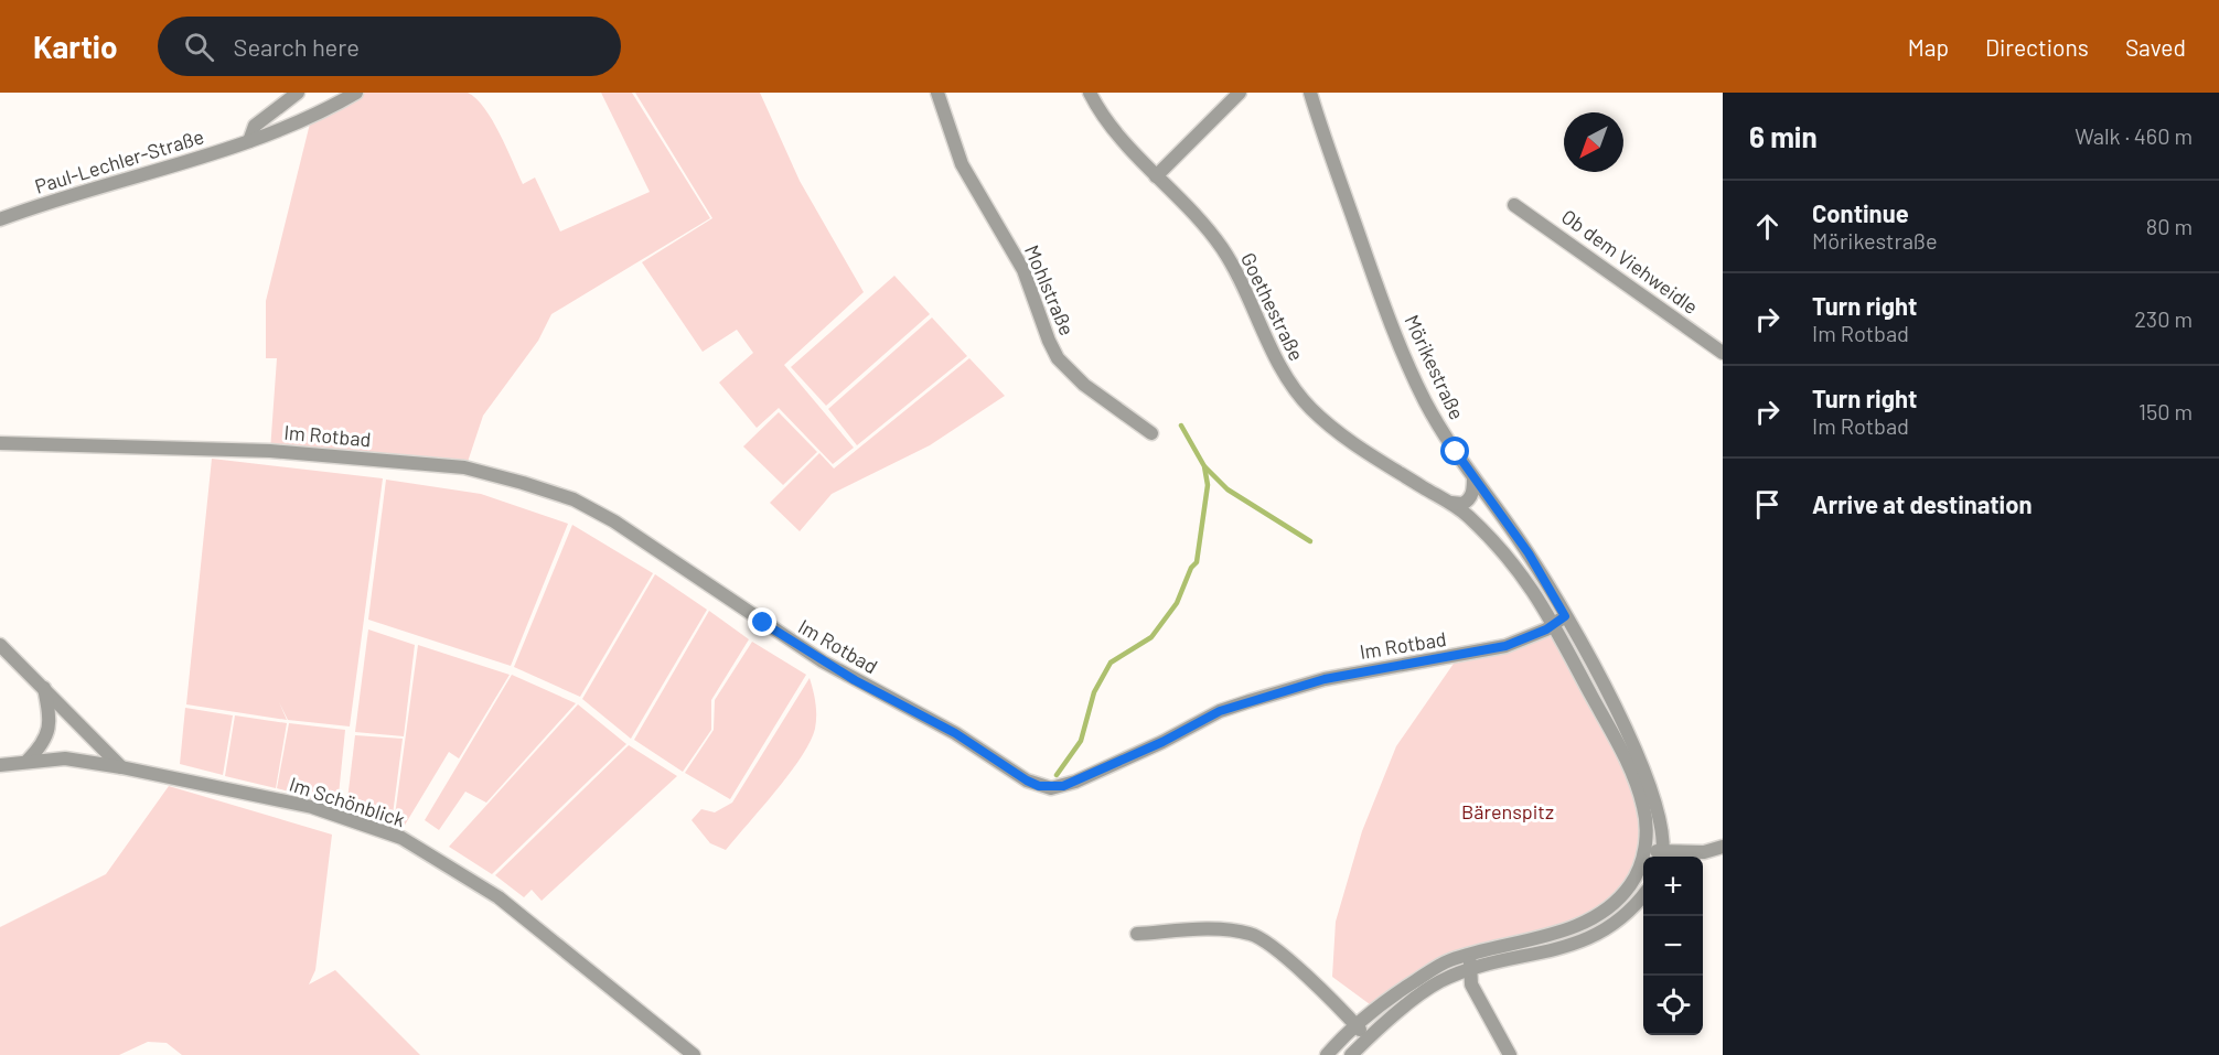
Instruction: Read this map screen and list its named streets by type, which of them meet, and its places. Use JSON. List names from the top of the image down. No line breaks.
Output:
{"streets":{"street":["Paul-Lechler-Straße","Ob dem Viehweidle","Mohlstraße","Goethestraße","Mörikestraße","Im Rotbad","Im Schönblick"]},"crossings":[["Goethestraße","Mörikestraße"],["Goethestraße","Im Rotbad"],["Mörikestraße","Im Rotbad"]],"parks":["Bärenspitz"],"north":"bottom left","page":{"header":"Kartio","search":"Search here","nav":["Map","Directions","Saved"],"heading":["6 min","Walk · 460 m"],"list":[["Continue","Mörikestraße","80 m"],["Turn right","Im Rotbad","230 m"],["Turn right","Im Rotbad","150 m"],"Arrive at destination"],"map_buttons":["+","−"]}}
